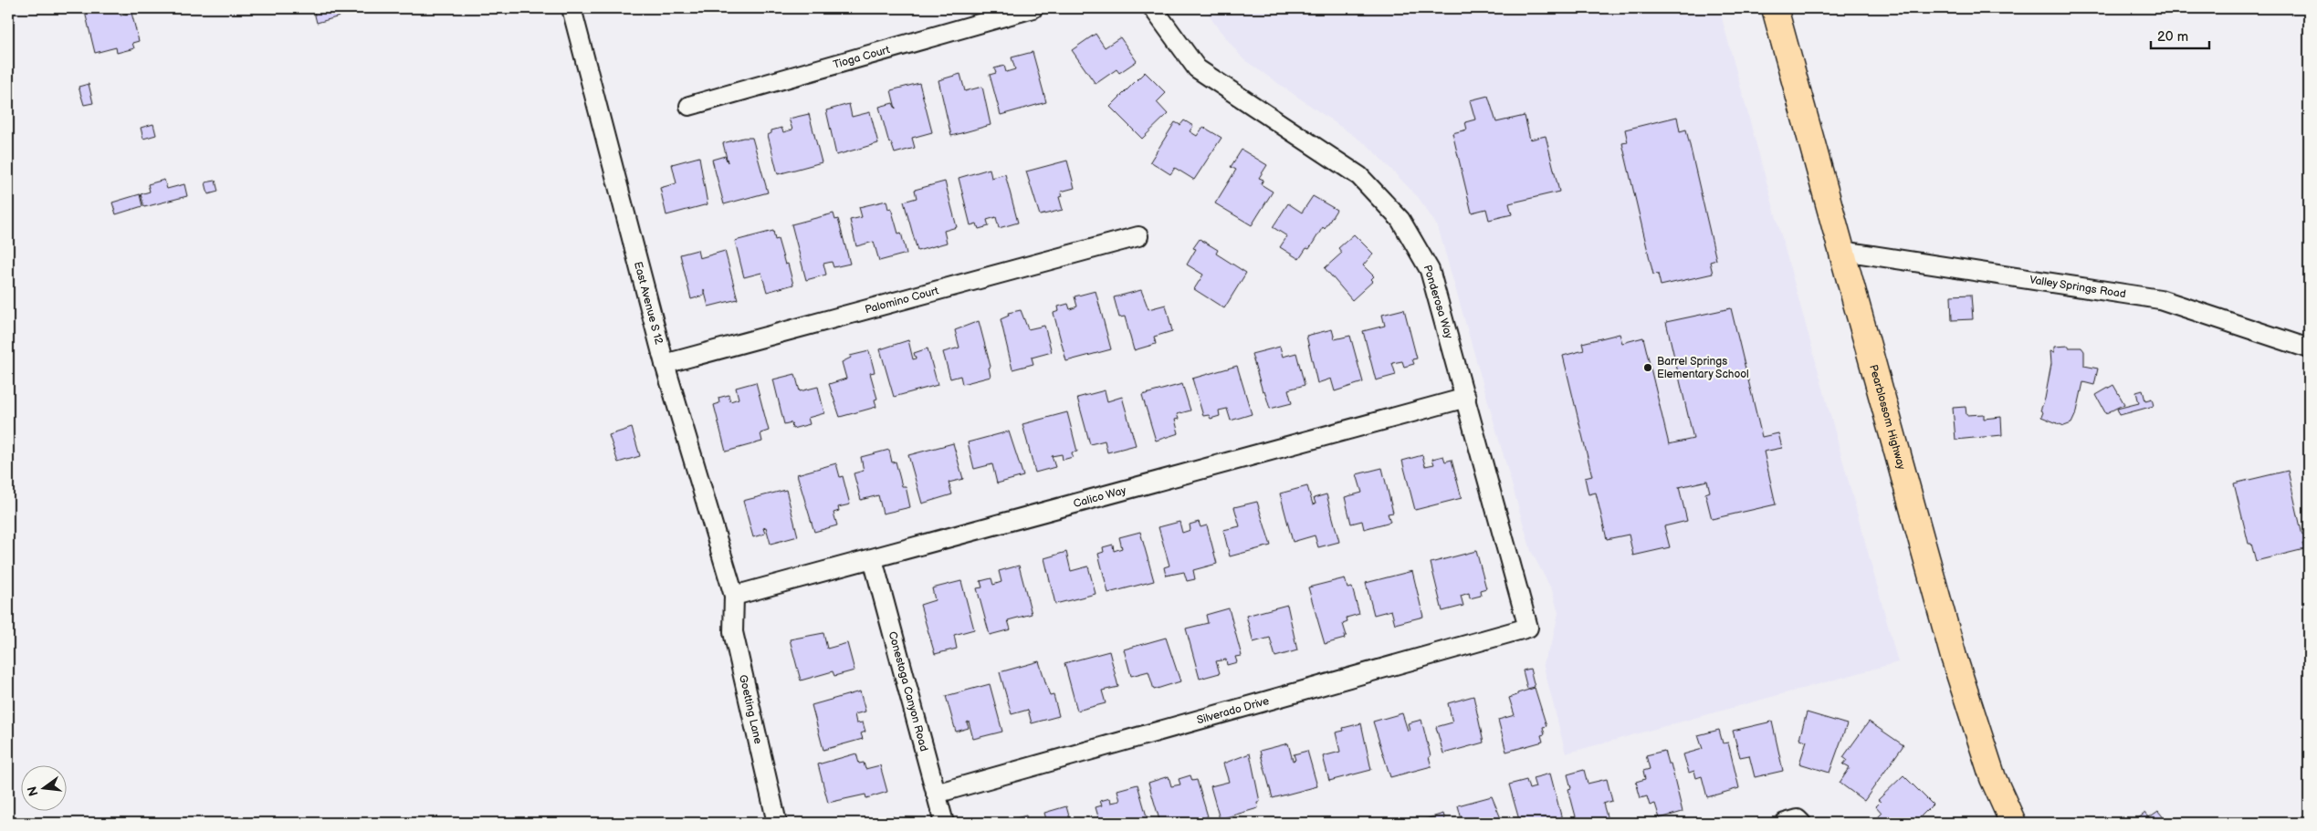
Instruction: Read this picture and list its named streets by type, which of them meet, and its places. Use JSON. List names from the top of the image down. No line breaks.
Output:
{"streets":{"main road":["Pearblossom Highway"],"street":["Tioga Court","Valley Springs Road","Palomino Court","Ponderosa Way","East Avenue S 12","Calico Way","Conestoga Canyon Road","Goetting Lane","Silverado Drive"]},"crossings":[["Valley Springs Road","Pearblossom Highway"],["Palomino Court","East Avenue S 12"],["Ponderosa Way","Calico Way"],["Ponderosa Way","Silverado Drive"],["East Avenue S 12","Calico Way"],["East Avenue S 12","Goetting Lane"],["Calico Way","Conestoga Canyon Road"],["Calico Way","Goetting Lane"],["Conestoga Canyon Road","Silverado Drive"]],"places":["Barrel Springs Elementary School"],"scale_bar":"20 m","north":"left"}
